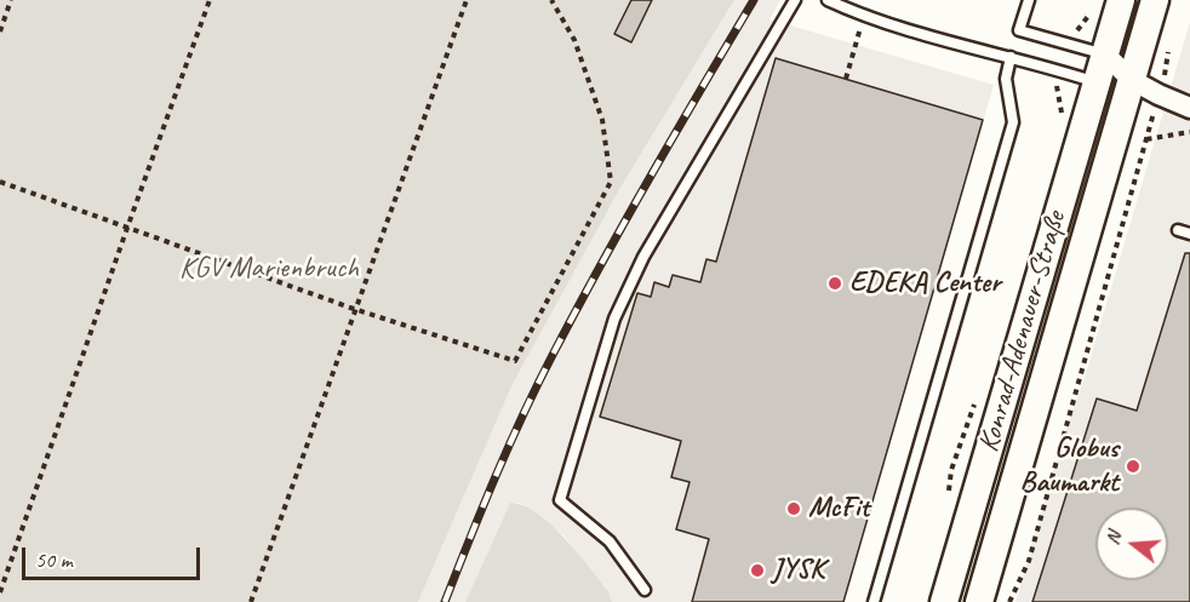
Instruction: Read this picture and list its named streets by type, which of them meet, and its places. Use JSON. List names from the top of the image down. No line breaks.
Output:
{"streets":{"street":["Konrad-Adenauer-Straße"]},"parks":["KGV Marienbruch"],"places":["EDEKA Center","Globus Baumarkt","McFit","JYSK"],"scale_bar":"50 m","north":"left"}
